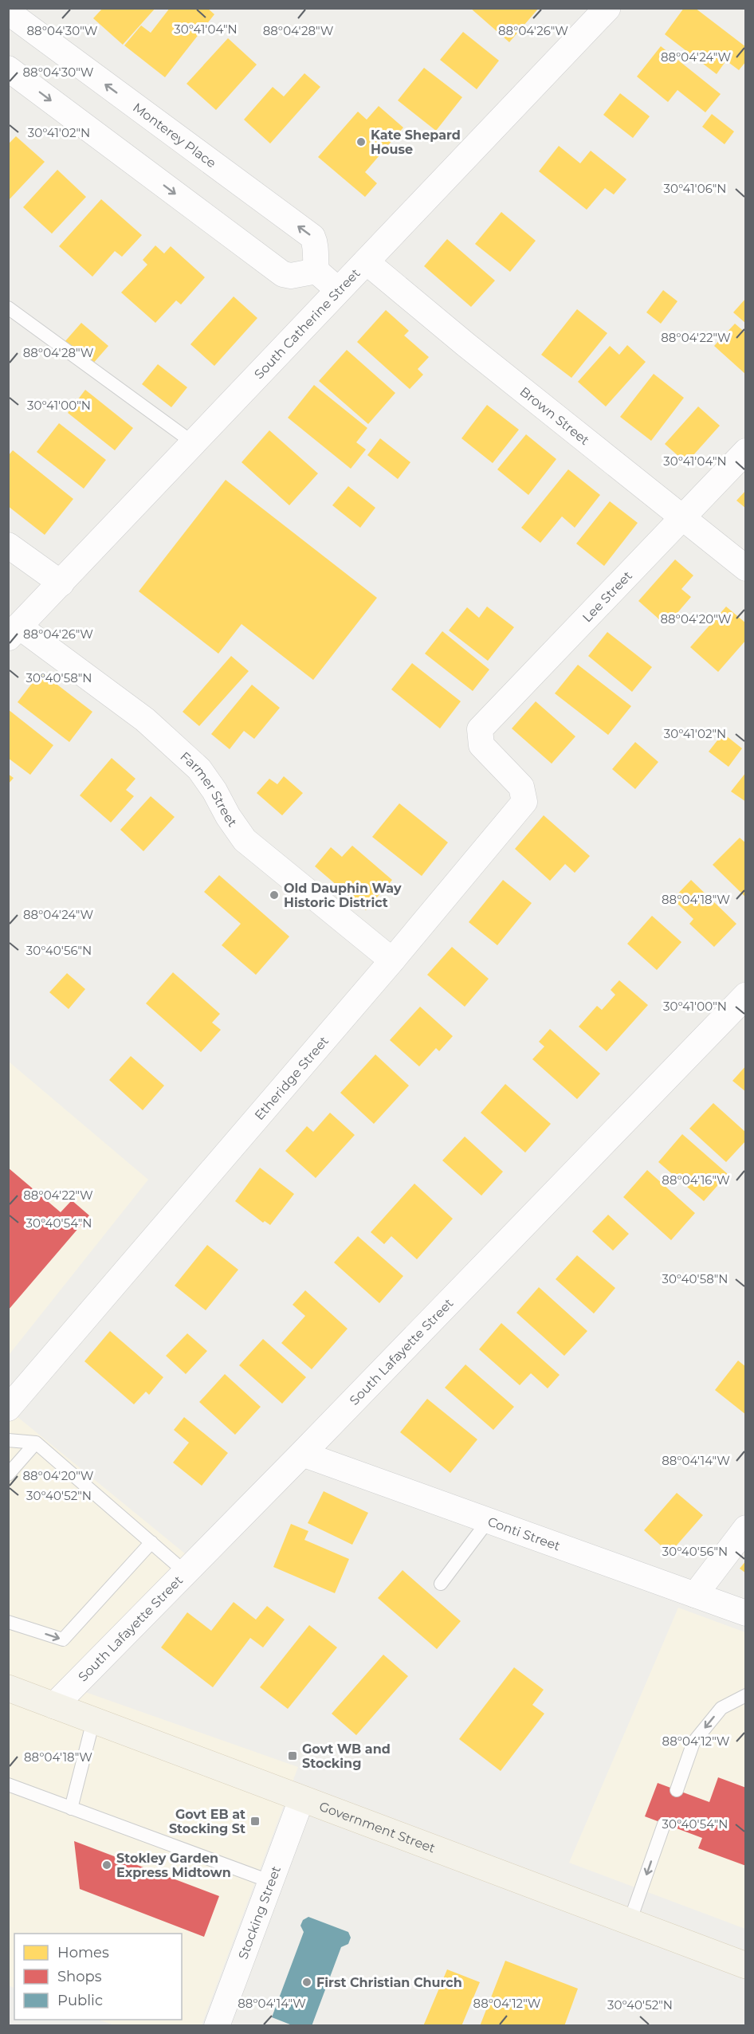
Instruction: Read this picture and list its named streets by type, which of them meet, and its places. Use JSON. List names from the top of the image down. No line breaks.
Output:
{"streets":{"main road":["Government Street"],"street":["Monterey Place","South Catherine Street","Brown Street","Lee Street","Farmer Street","Etheridge Street","South Lafayette Street","Conti Street","Stocking Street"]},"crossings":[["South Catherine Street","Brown Street"],["South Catherine Street","Farmer Street"],["Brown Street","Lee Street"],["Lee Street","Etheridge Street"],["Farmer Street","Etheridge Street"],["South Lafayette Street","Conti Street"],["South Lafayette Street","Government Street"],["Government Street","Stocking Street"]],"places":{"other":["Kate Shepard House","Old Dauphin Way Historic District","Stokley Garden Express Midtown","First Christian Church"],"transit":["Govt WB and Stocking","Govt EB at Stocking St"]},"legend":["Homes","Shops","Public"],"coordinates":["30°41'04\"N","88°04'30\"W","88°04'28\"W","88°04'26\"W","88°04'24\"W","30°41'02\"N","30°41'06\"N","88°04'22\"W","30°41'00\"N","88°04'20\"W","30°40'58\"N","88°04'18\"W","30°40'56\"N","88°04'16\"W","30°40'54\"N","88°04'14\"W","30°40'52\"N","88°04'12\"W"]}
